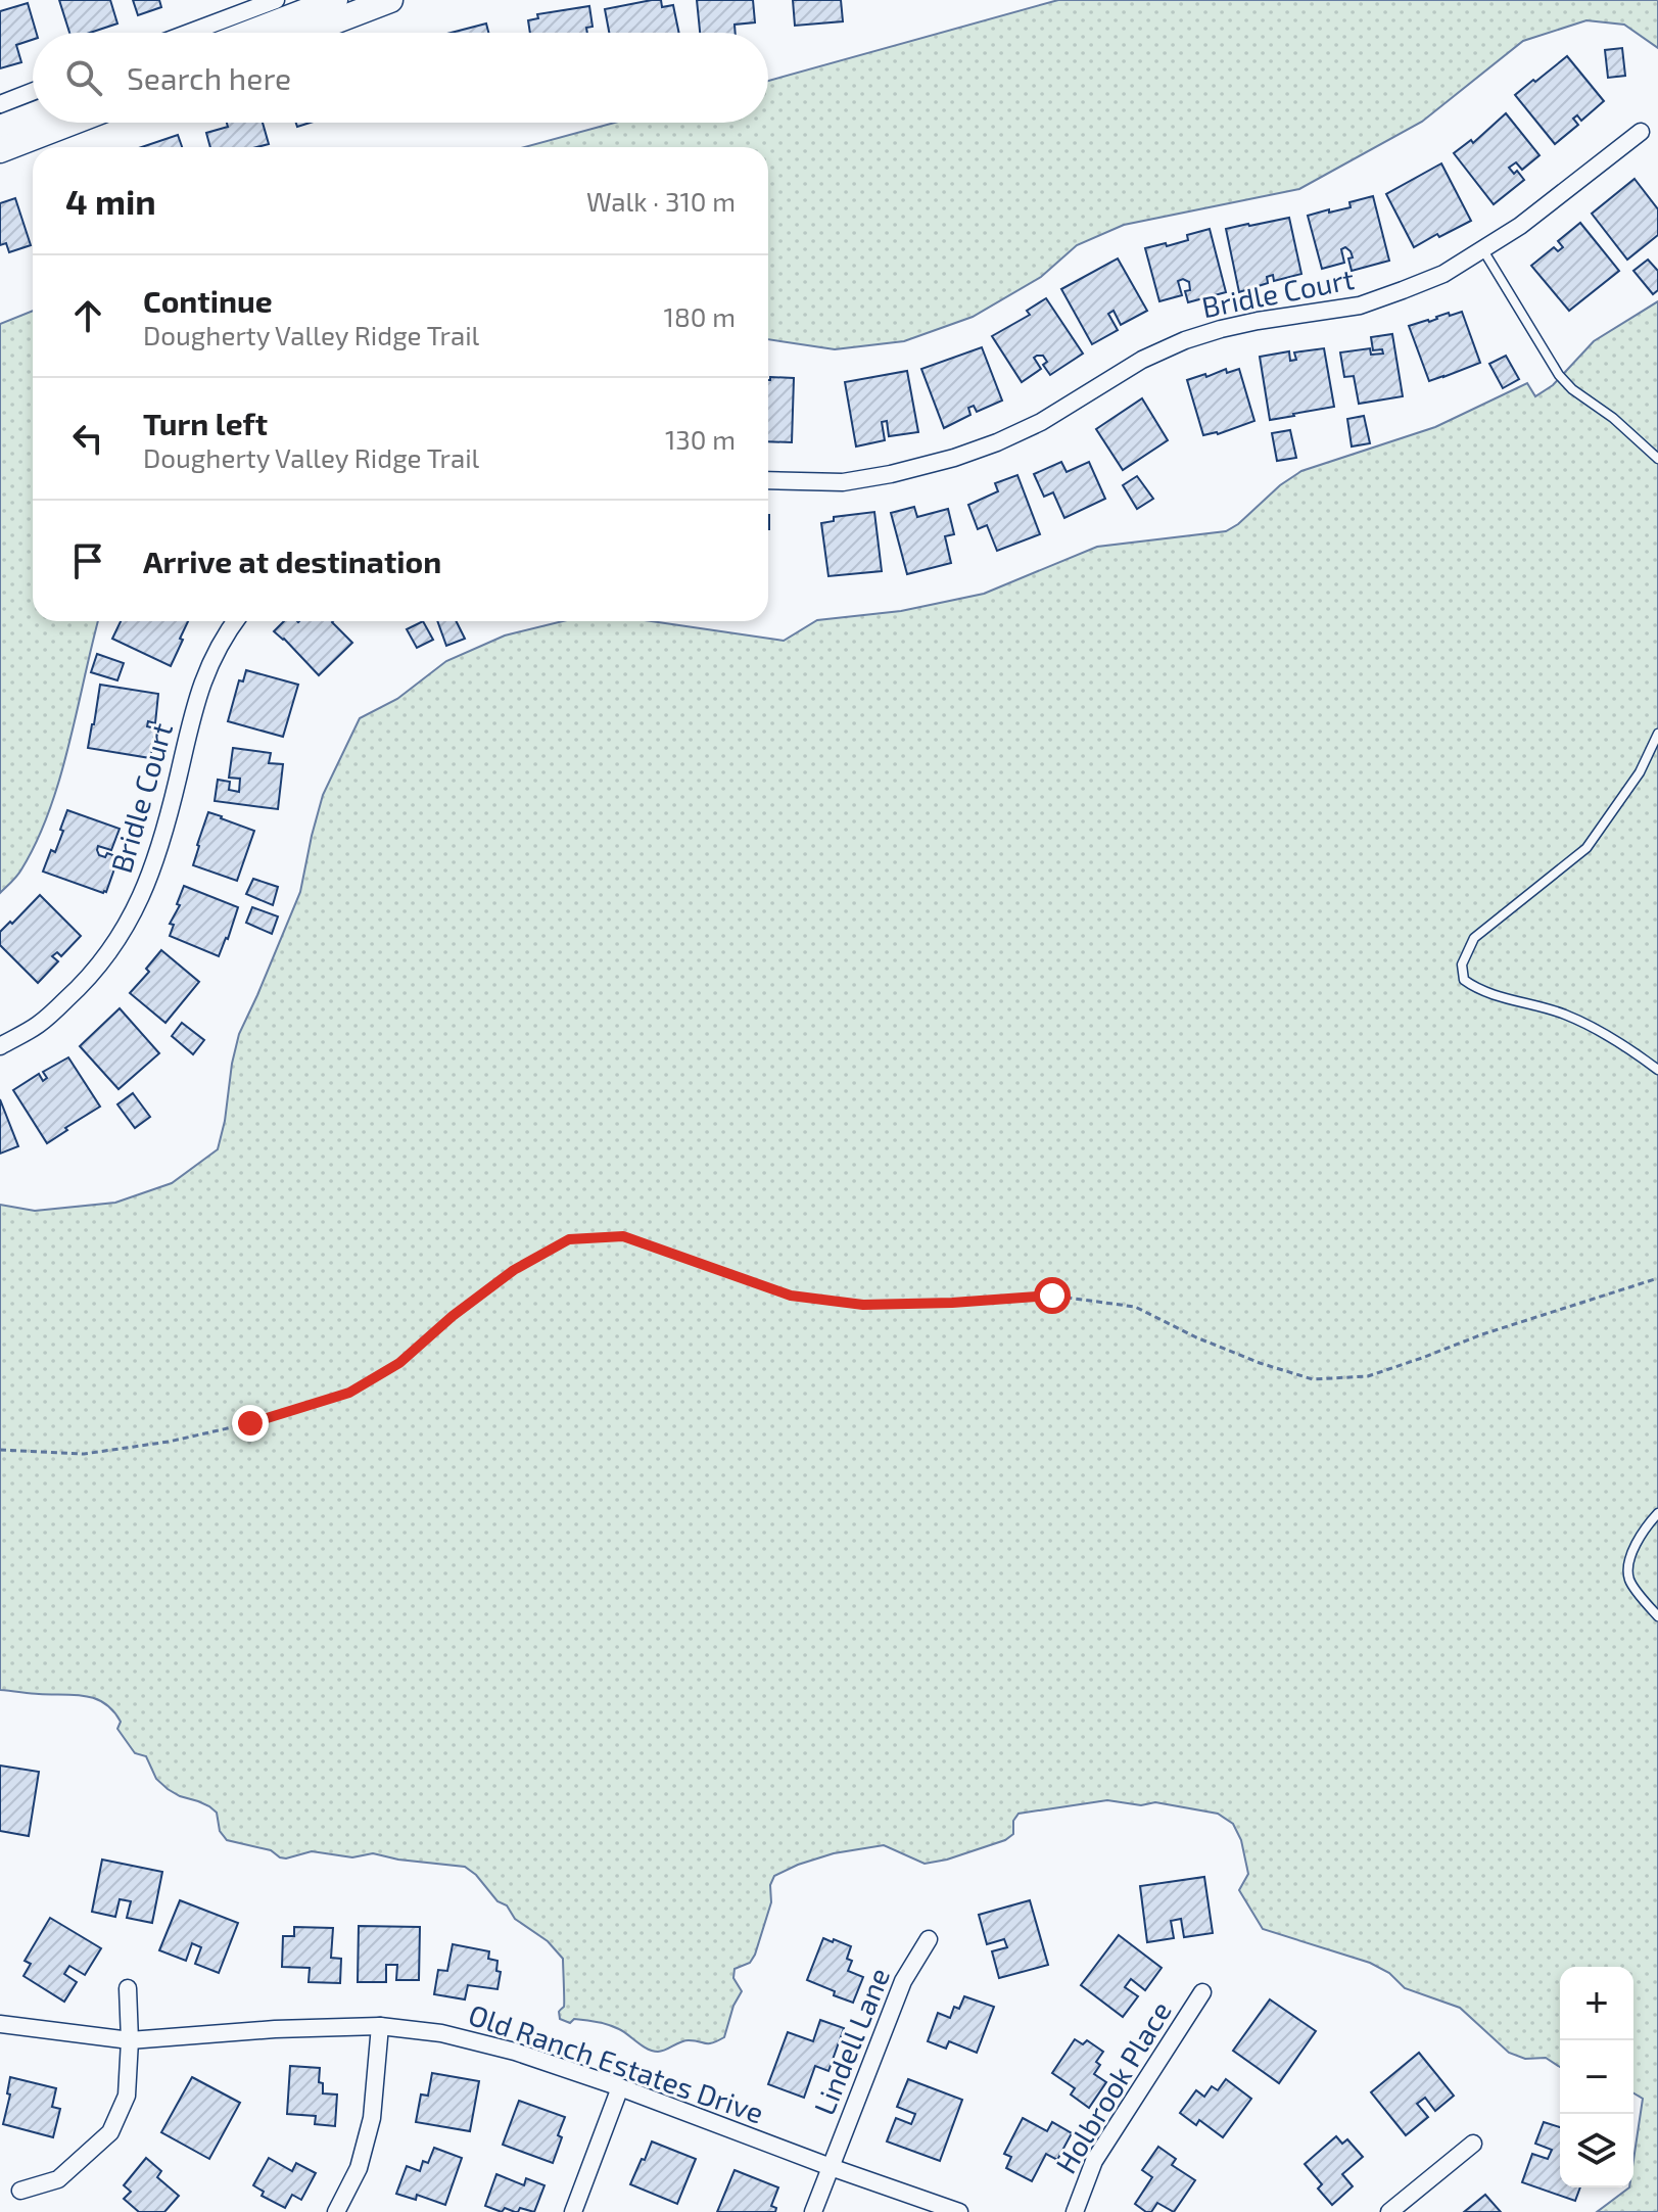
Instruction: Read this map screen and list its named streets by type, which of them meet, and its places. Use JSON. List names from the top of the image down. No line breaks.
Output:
{"streets":{"street":["Bridle Court","Lindell Lane","Old Ranch Estates Drive","Holbrook Place"]},"crossings":[["Lindell Lane","Old Ranch Estates Drive"]],"page":{"search":"Search here","heading":["4 min","Walk · 310 m"],"list":[["Continue","Dougherty Valley Ridge Trail","180 m"],["Turn left","Dougherty Valley Ridge Trail","130 m"],"Arrive at destination"],"map_buttons":["+","−"]}}
